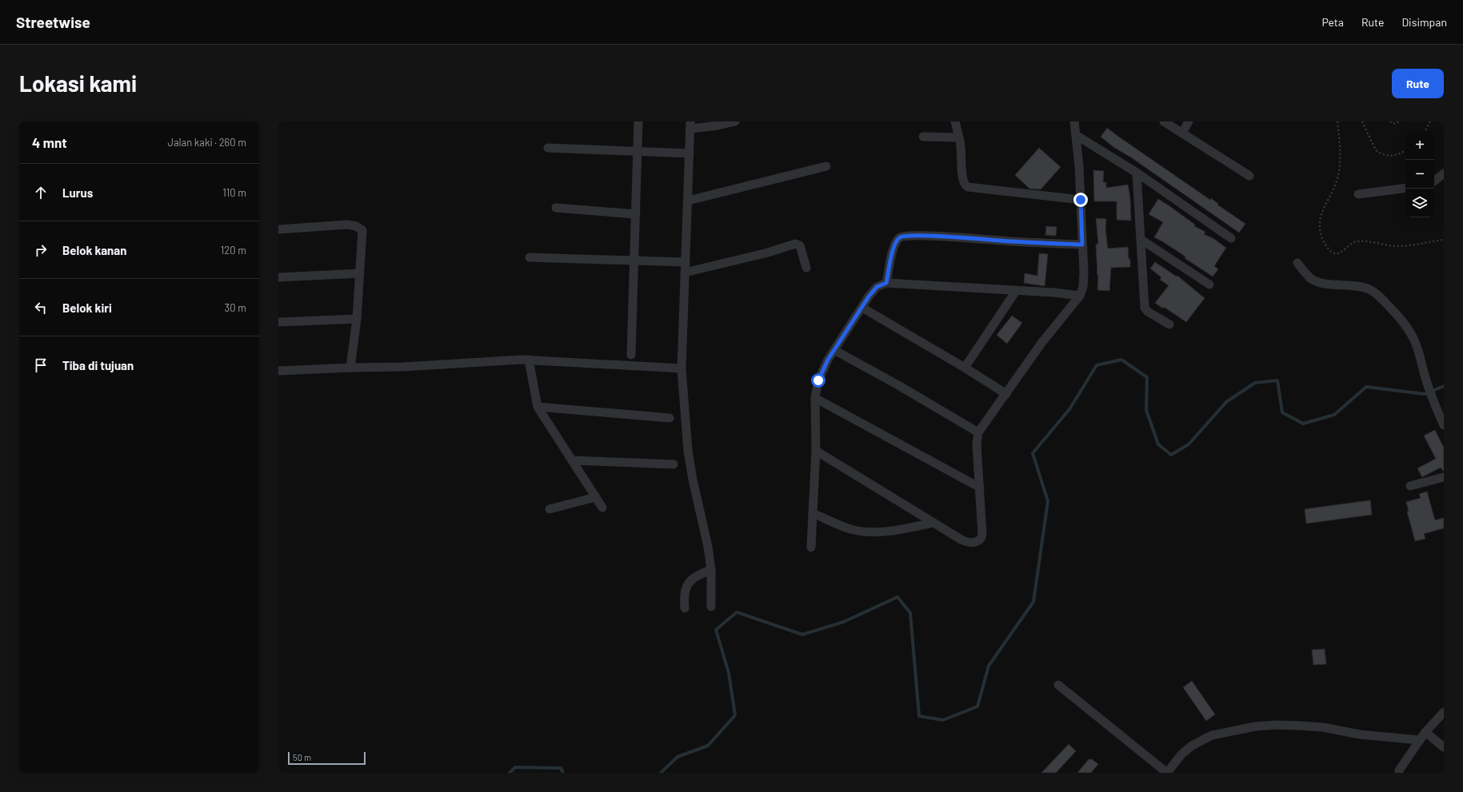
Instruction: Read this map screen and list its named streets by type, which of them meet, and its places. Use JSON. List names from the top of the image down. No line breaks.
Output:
{"scale_bar":"50 m","page":{"header":"Streetwise","nav":["Peta","Rute","Disimpan"],"buttons":"Rute","title":"Lokasi kami","heading":["4 mnt","Jalan kaki · 260 m"],"map_buttons":["+","−"],"list":[["Lurus","110 m"],["Belok kanan","120 m"],["Belok kiri","30 m"],"Tiba di tujuan"],"scale":"50 m"}}
